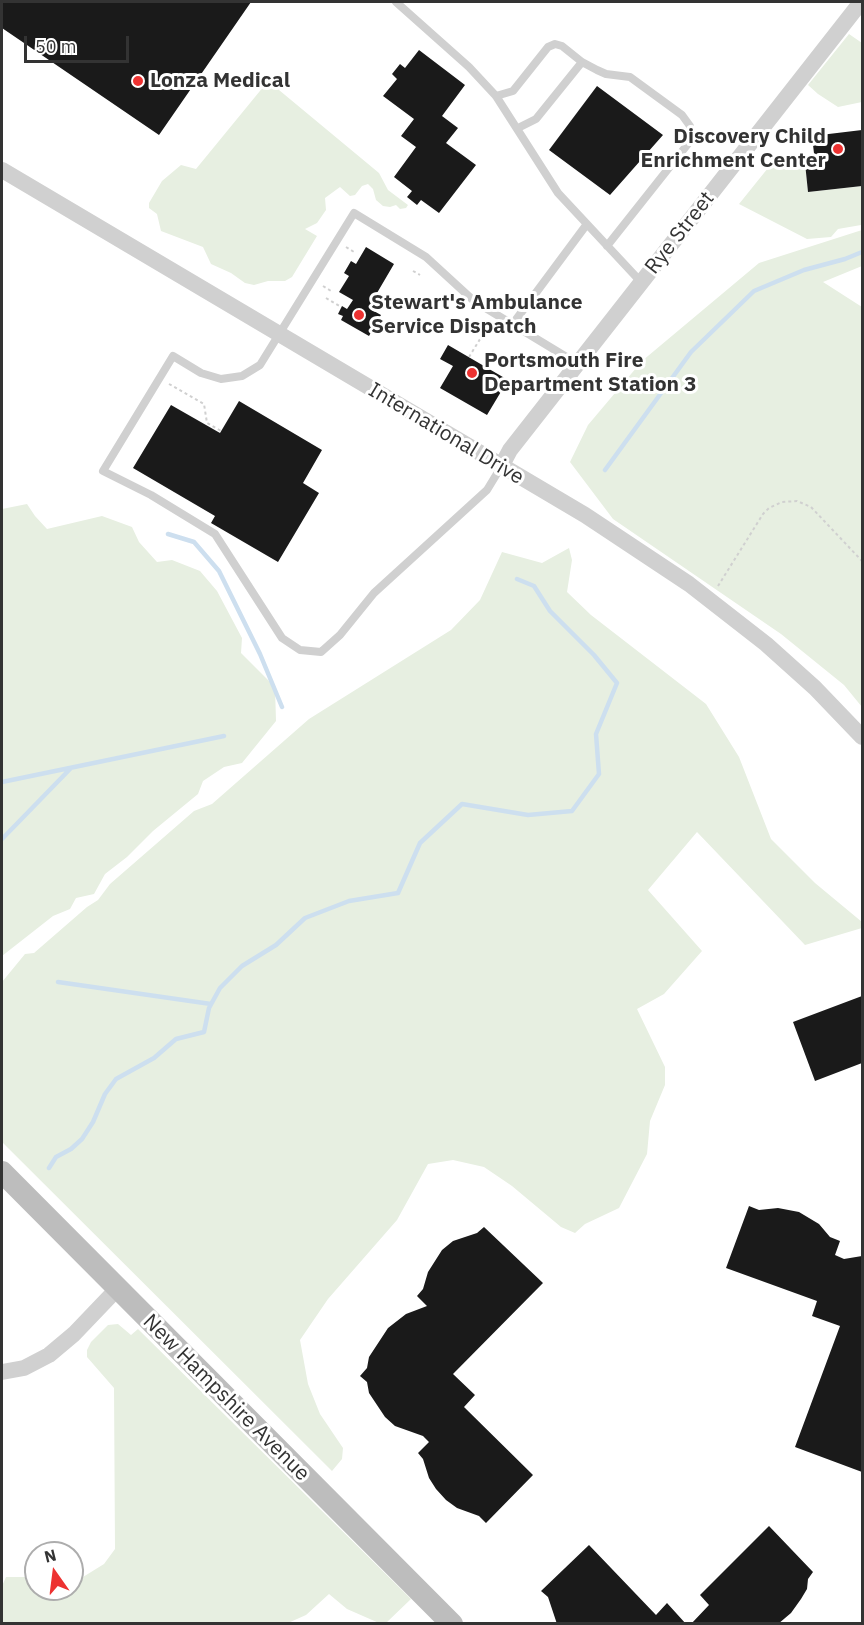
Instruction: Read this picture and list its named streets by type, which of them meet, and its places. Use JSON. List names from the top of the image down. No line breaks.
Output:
{"streets":{"street":["Rye Street","International Drive","New Hampshire Avenue"]},"crossings":[["Rye Street","International Drive"]],"places":["Lonza Medical","Discovery Child Enrichment Center","Stewart's Ambulance Service Dispatch","Portsmouth Fire Department Station 3"],"scale_bar":"50 m","north":"top"}
